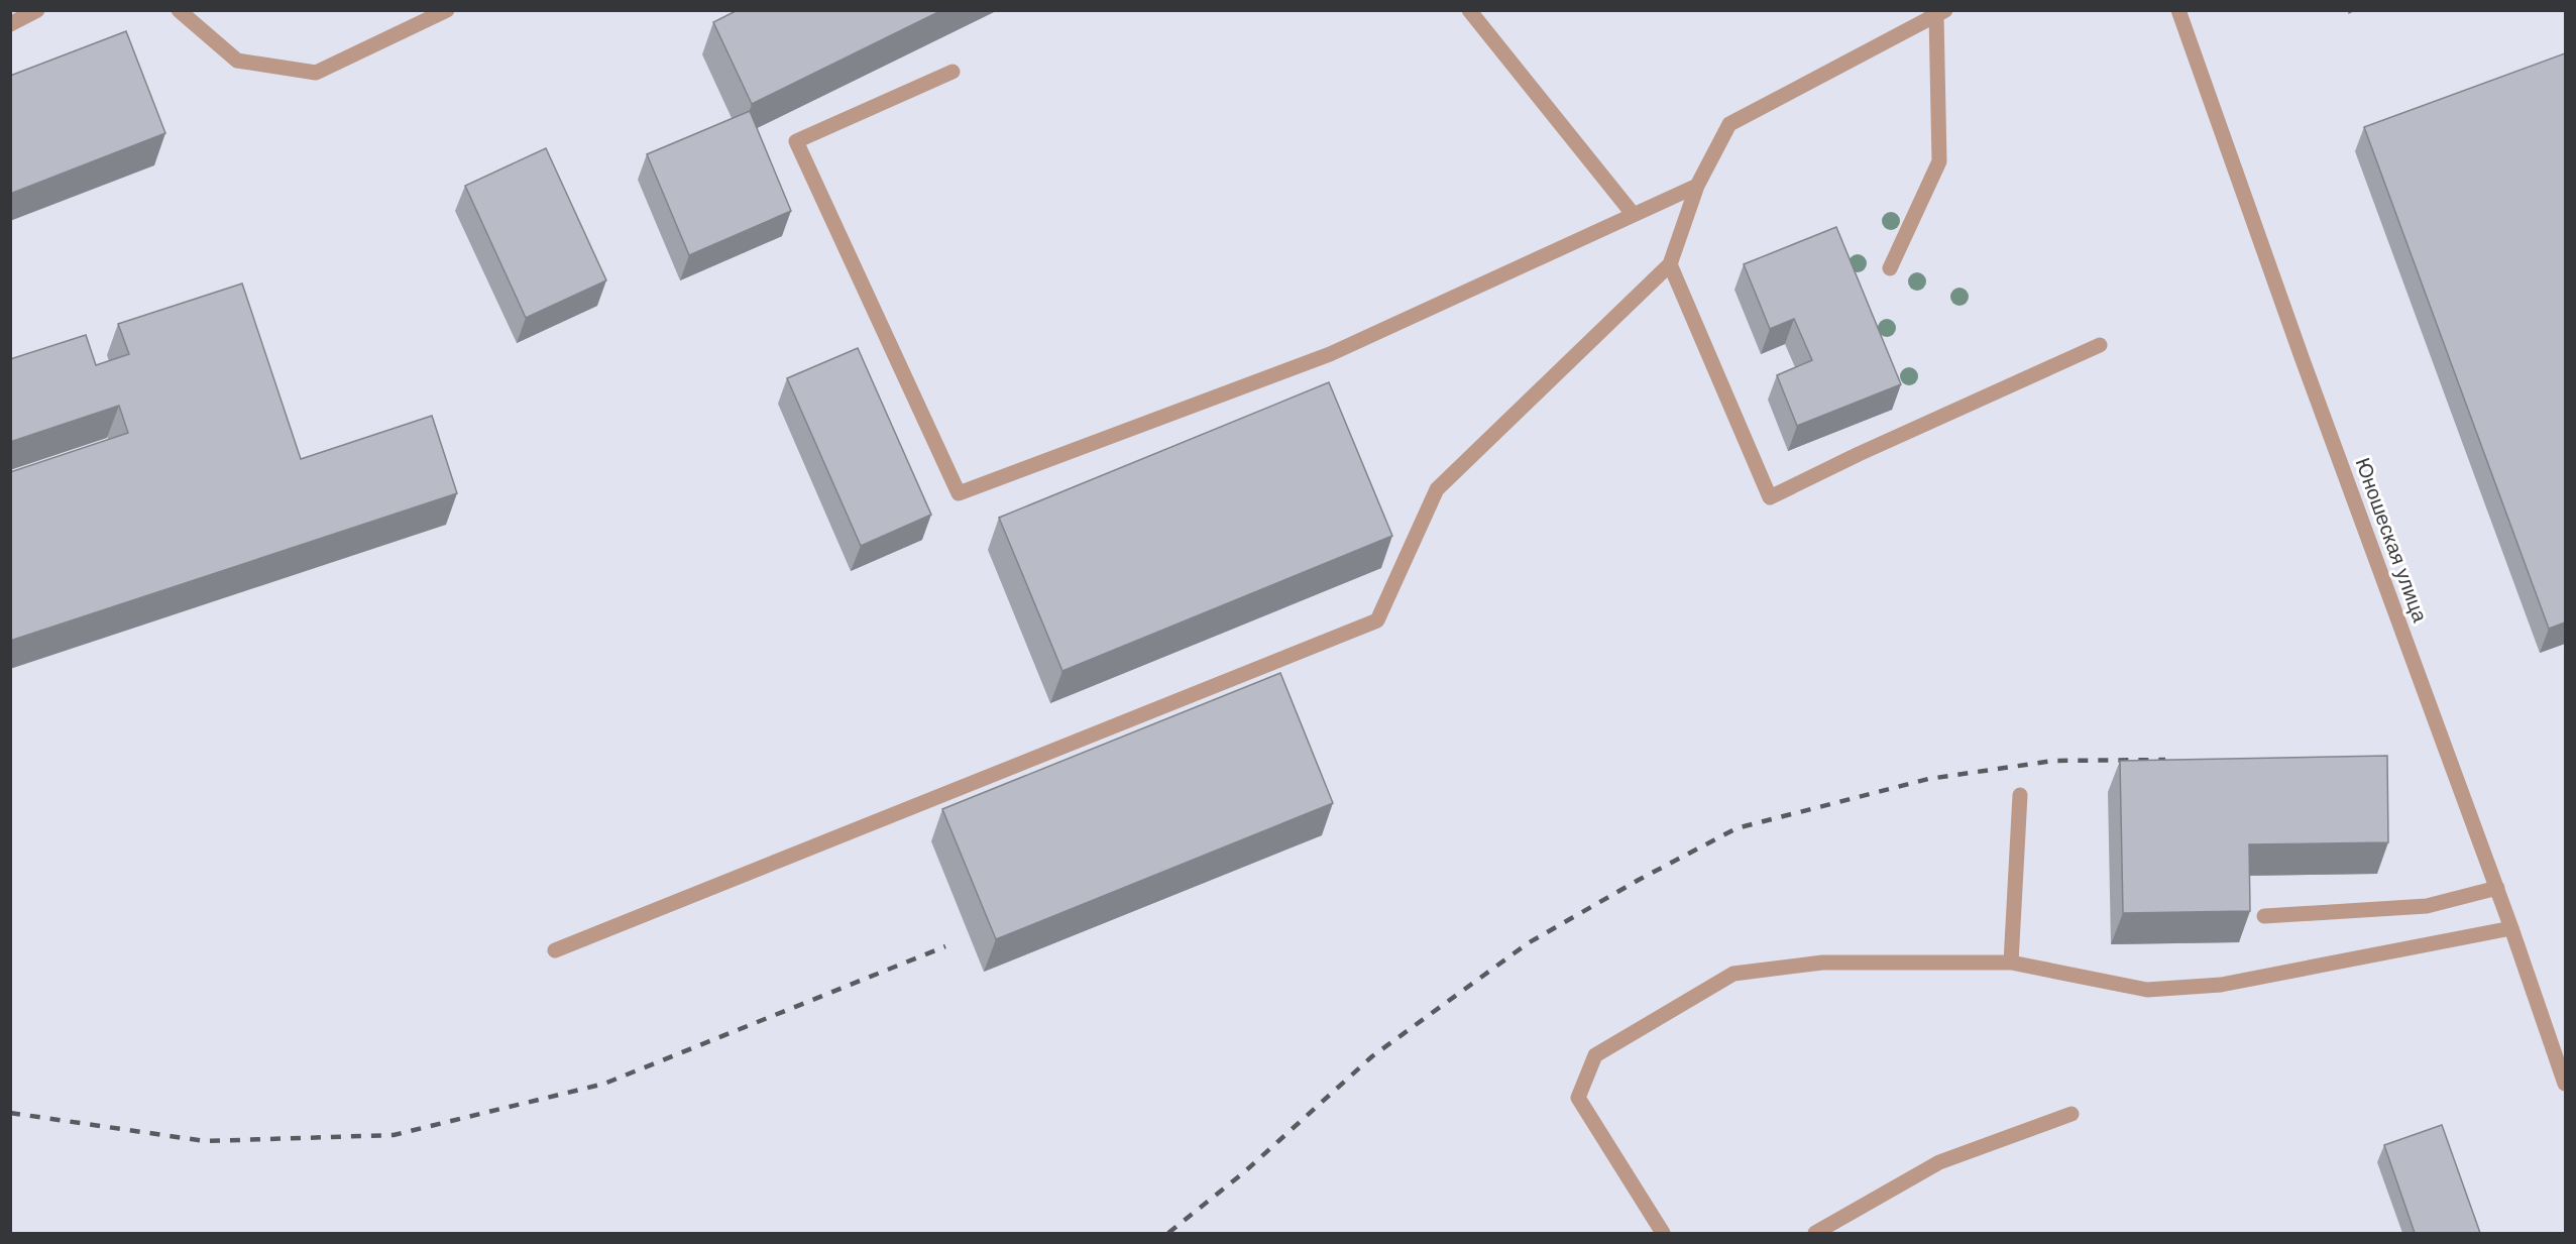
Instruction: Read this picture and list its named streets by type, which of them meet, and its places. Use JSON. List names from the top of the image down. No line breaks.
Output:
{"streets":{"street":["Юношеская улица"]}}
